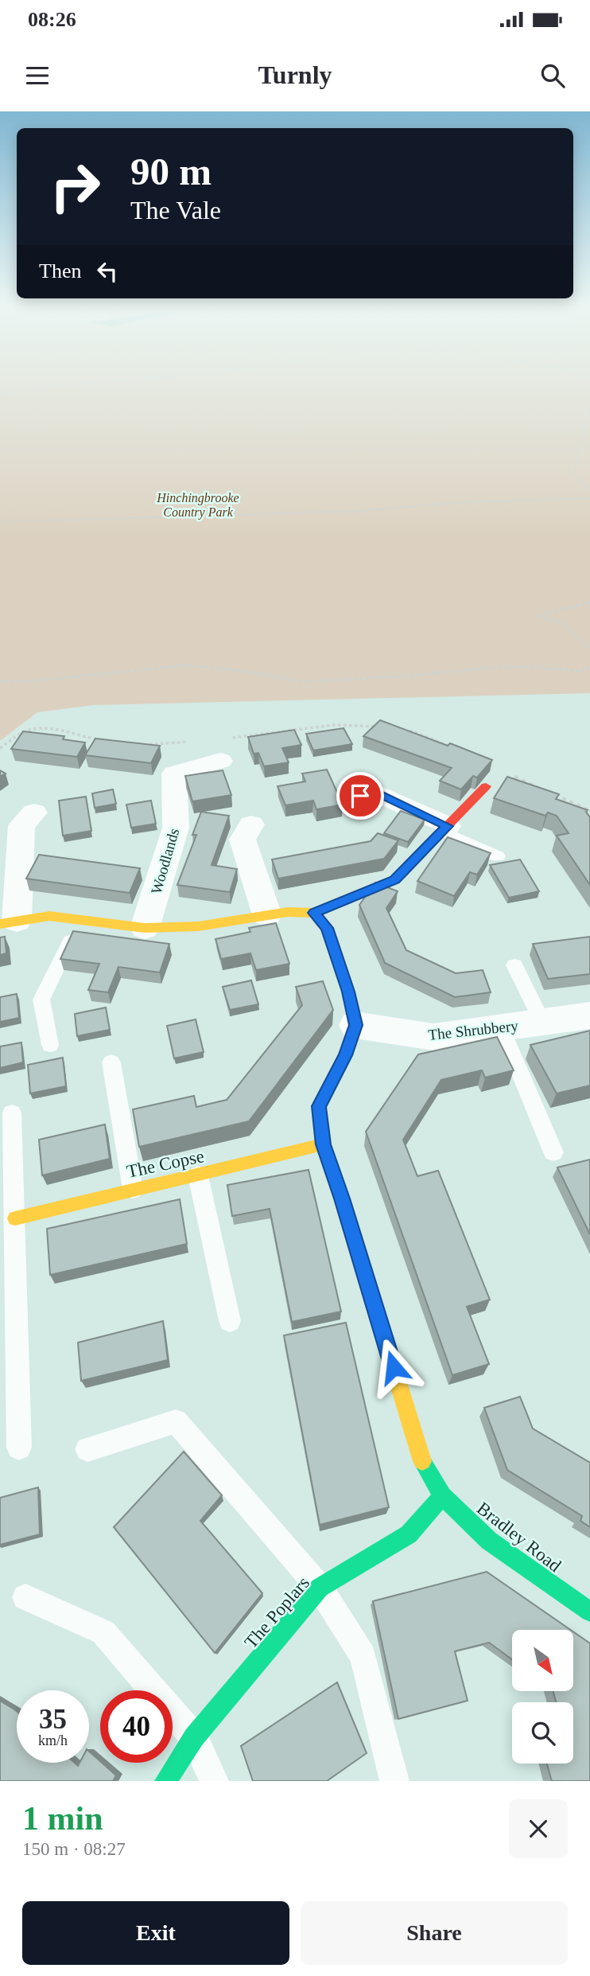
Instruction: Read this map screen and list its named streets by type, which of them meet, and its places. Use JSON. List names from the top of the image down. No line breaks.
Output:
{"streets":{"street":["Woodlands","The Shrubbery","The Copse","Bradley Road","The Poplars"]},"crossings":[["The Copse","Bradley Road"],["Bradley Road","The Poplars"]],"parks":["Hinchingbrooke Country Park"],"north":"bottom right","page":{"status":"08:26","header":"Turnly","turn":["90 m","The Vale"],"then":"Then","speed":"35 km/h","limit":"40","heading":["1 min","150 m · 08:27"],"buttons":["Exit","Share"]}}
